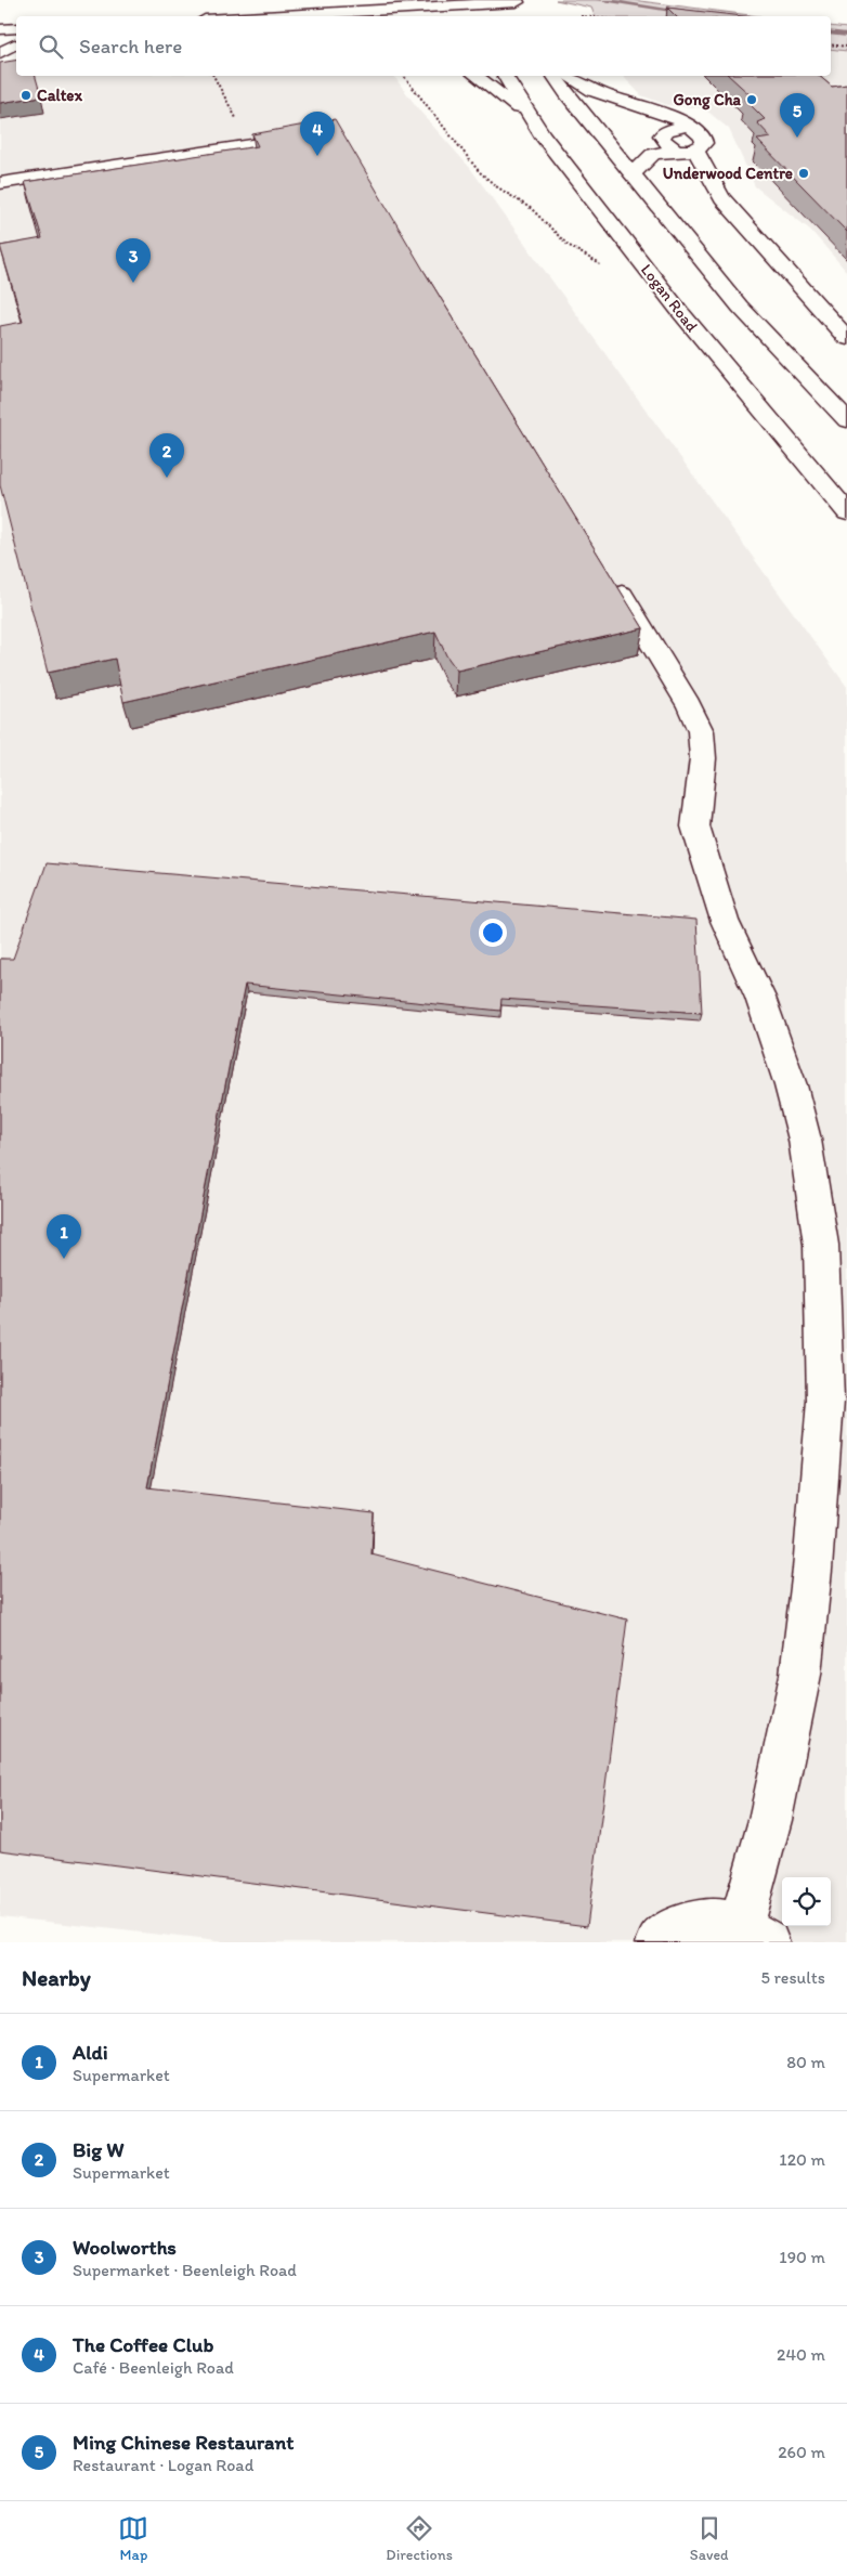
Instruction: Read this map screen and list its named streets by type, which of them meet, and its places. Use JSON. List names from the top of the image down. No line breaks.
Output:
{"streets":{"main road":["Logan Road"]},"places":["Caltex","Gong Cha","Underwood Centre"],"page":{"search":"Search here","pins":["5","4","3","2","1"],"heading":["Nearby","5 results"],"list":[{"mark":"1","name":"Aldi","note":"Supermarket","value":"80 m"},{"mark":"2","name":"Big W","note":"Supermarket","value":"120 m"},{"mark":"3","name":"Woolworths","note":"Supermarket · Beenleigh Road","value":"190 m"},{"mark":"4","name":"The Coffee Club","note":"Café · Beenleigh Road","value":"240 m"},{"mark":"5","name":"Ming Chinese Restaurant","note":"Restaurant · Logan Road","value":"260 m"}],"nav":["Map","Directions","Saved"]}}
